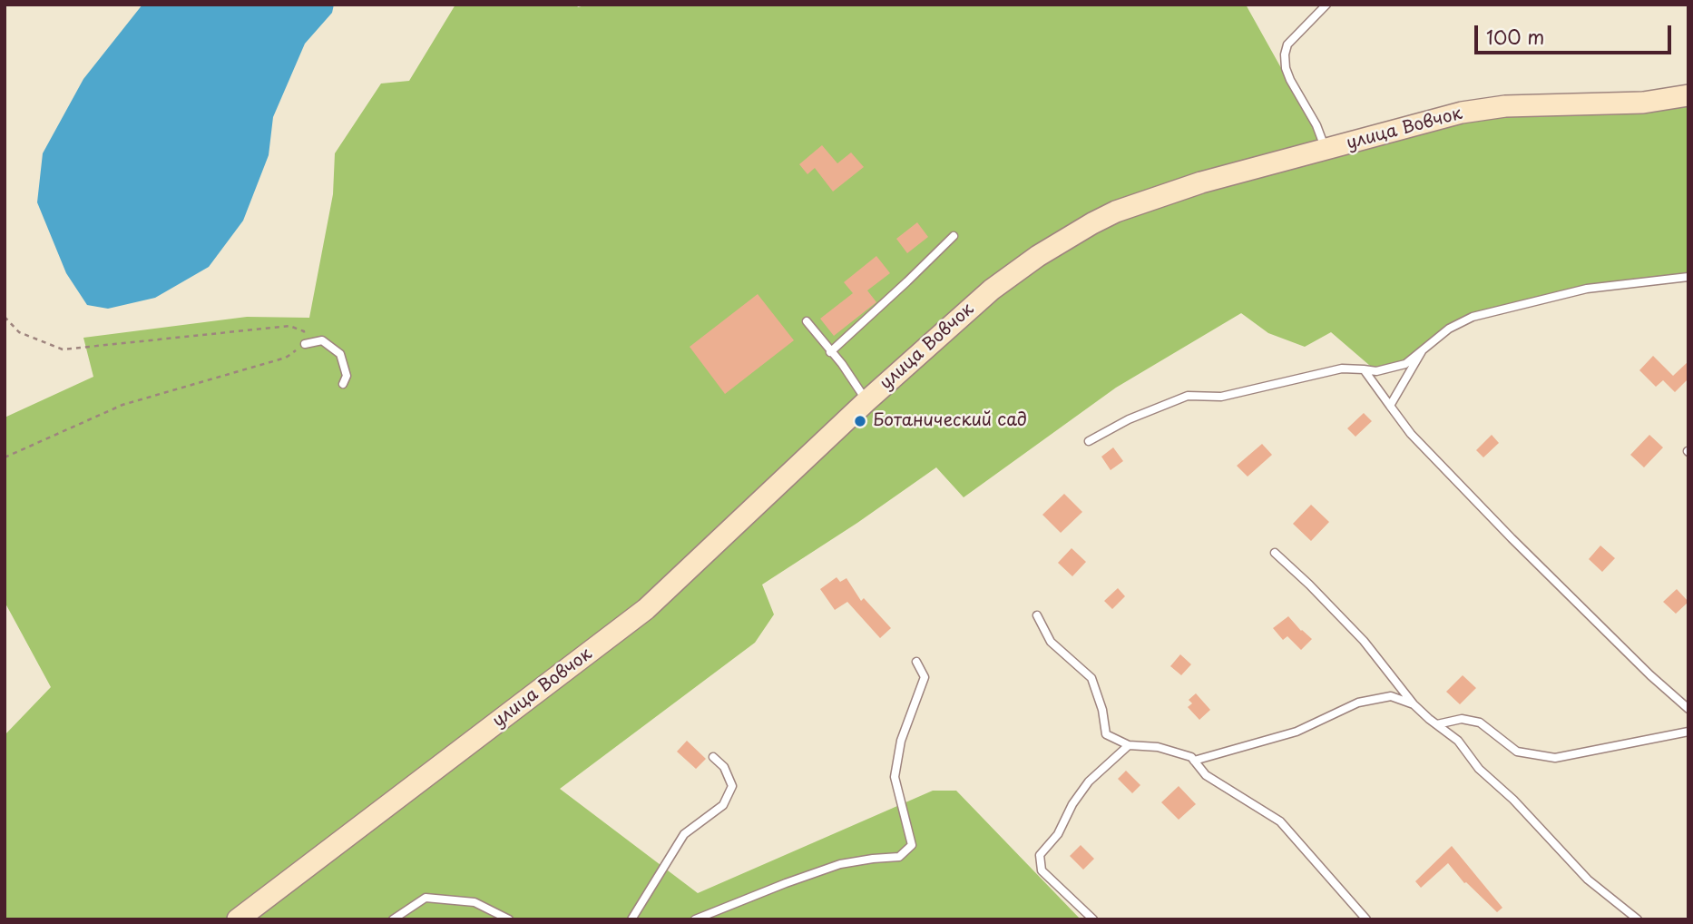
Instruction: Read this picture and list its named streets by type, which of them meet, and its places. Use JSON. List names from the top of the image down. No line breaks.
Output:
{"streets":{"street":["улица Вовчок"]},"places":["Ботанический сад"],"scale_bar":"100 m"}
